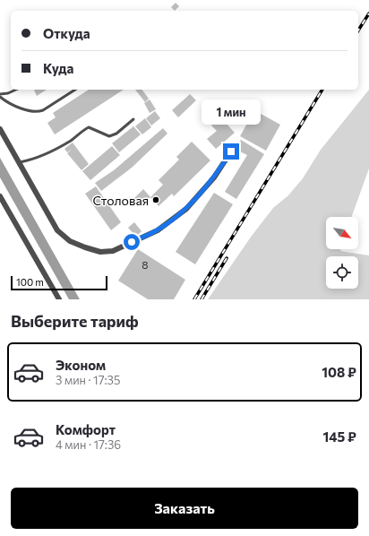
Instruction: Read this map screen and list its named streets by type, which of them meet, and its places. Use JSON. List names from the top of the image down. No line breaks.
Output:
{"places":["Столовая"],"house_numbers":["8"],"scale_bar":"100 m","north":"bottom right","page":{"banner":["Откуда","Куда"],"bubble":"1 мин","scale":"100 m","heading":"Выберите тариф","list":[{"name":"Эконом","note":"3 мин · 17:35","value":"108 ₽"},{"name":"Комфорт","note":"4 мин · 17:36","value":"145 ₽"}],"buttons":"Заказать"}}
